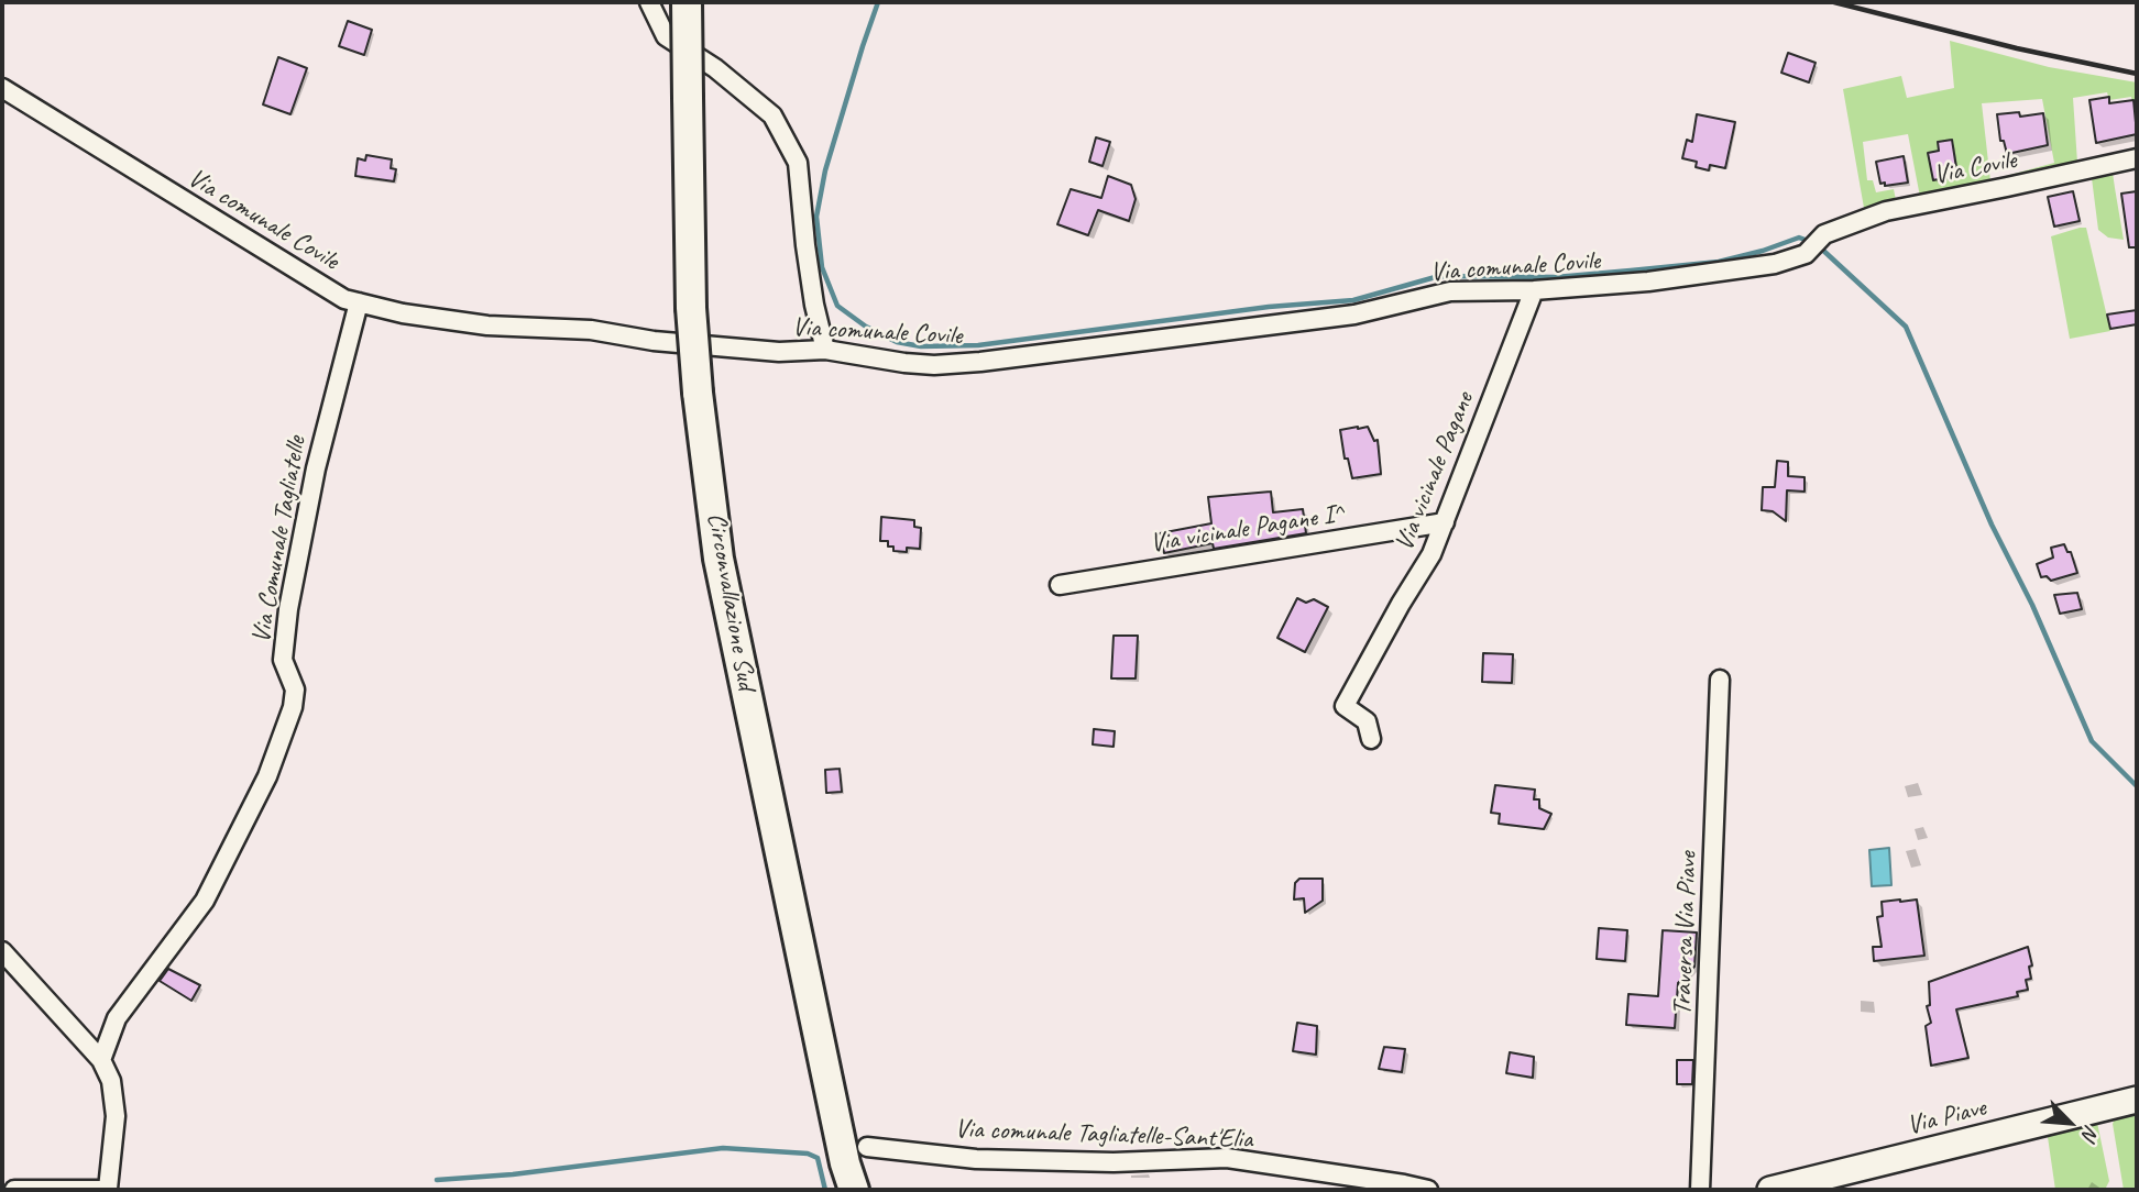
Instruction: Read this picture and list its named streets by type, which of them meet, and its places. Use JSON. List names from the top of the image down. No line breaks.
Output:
{"streets":{"main road":["Circonvallazione Sud"],"street":["Via Covile","Via comunale Covile","Via vicinale Pagane","Via vicinale Pagane I^","Via Comunale Tagliatelle","Traversa Via Piave","Via Piave","Via comunale Tagliatelle-Sant'Elia"]},"crossings":[["Via Covile","Via comunale Covile"],["Via comunale Covile","Via vicinale Pagane"],["Via comunale Covile","Via Comunale Tagliatelle"],["Via vicinale Pagane","Via vicinale Pagane I^"],["Circonvallazione Sud","Via comunale Tagliatelle-Sant'Elia"]],"north":"bottom right"}
